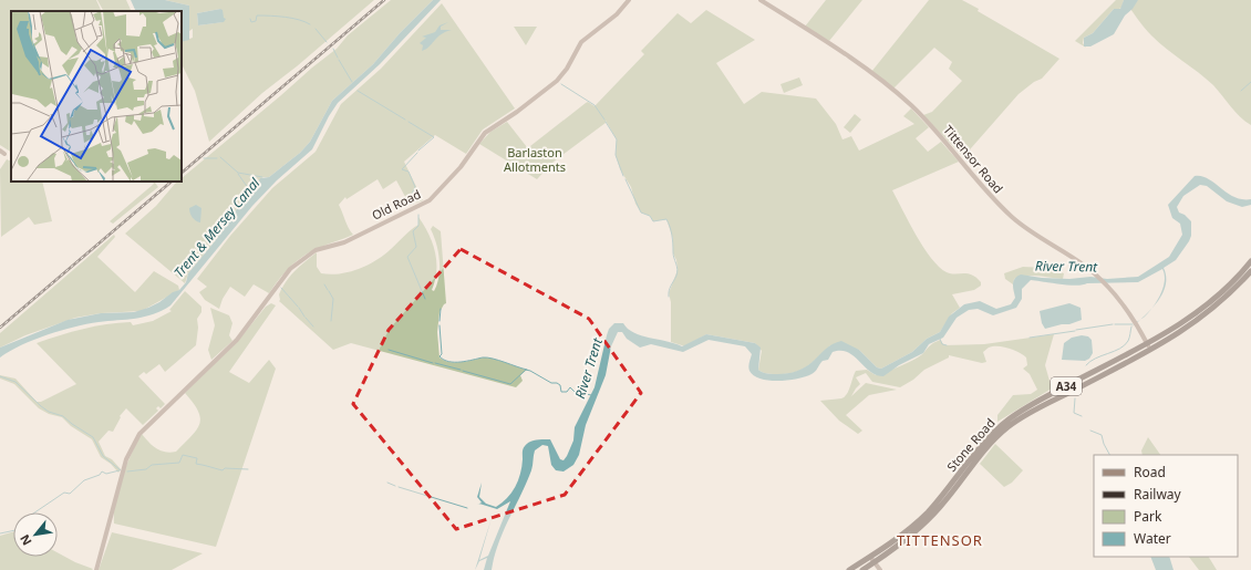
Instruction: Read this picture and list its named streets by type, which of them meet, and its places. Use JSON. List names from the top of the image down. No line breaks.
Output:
{"streets":{"highway":["A34","Stone Road"],"street":["Tittensor Road","Old Road"]},"crossings":[["Tittensor Road","Stone Road"]],"districts":["TITTENSOR"],"water":["Trent & Mersey Canal","River Trent"],"parks":["Barlaston Allotments"],"legend":["Road","Railway","Park","Water"],"north":"bottom left"}
